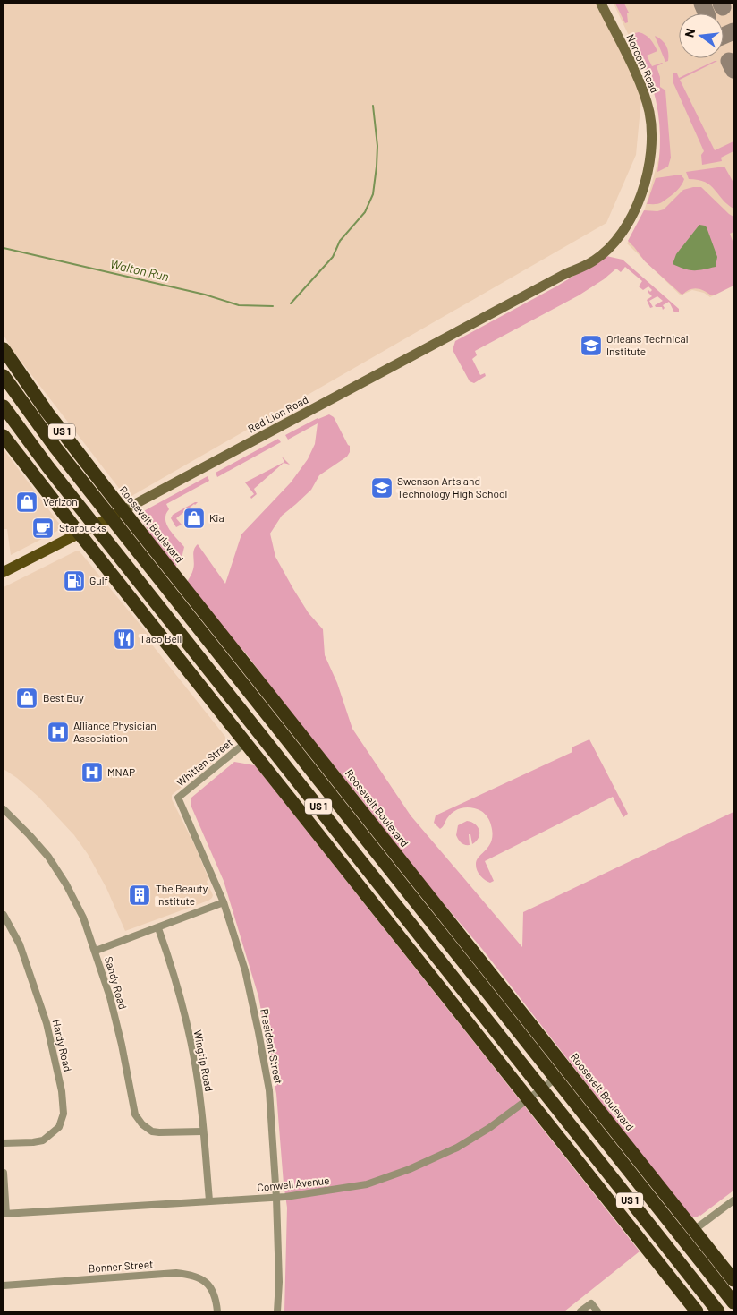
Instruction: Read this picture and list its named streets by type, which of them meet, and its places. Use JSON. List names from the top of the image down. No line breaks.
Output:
{"streets":{"highway":["US 1","Roosevelt Boulevard"],"main road":["Red Lion Road"],"street":["Norcom Road","Whitten Street","Sandy Road","Hardy Road","President Street","Wingtip Road","Conwell Avenue","Bonner Street"]},"crossings":[["Norcom Road","Red Lion Road"],["Red Lion Road","US 1"],["Red Lion Road","Roosevelt Boulevard"],["US 1","Whitten Street"],["US 1","Conwell Avenue"],["Whitten Street","President Street"],["Sandy Road","Wingtip Road"],["President Street","Conwell Avenue"],["Wingtip Road","Conwell Avenue"]],"water":["Walton Run"],"places":{"school or university":["Orleans Technical Institute","Swenson Arts and Technology High School"],"shop":["Verizon","Kia","Best Buy"],"cafe":["Starbucks"],"fuel station":["Gulf"],"restaurant":["Taco Bell"],"hospital":["Alliance Physician Association","MNAP"],"building":["The Beauty Institute"]},"north":"left"}
